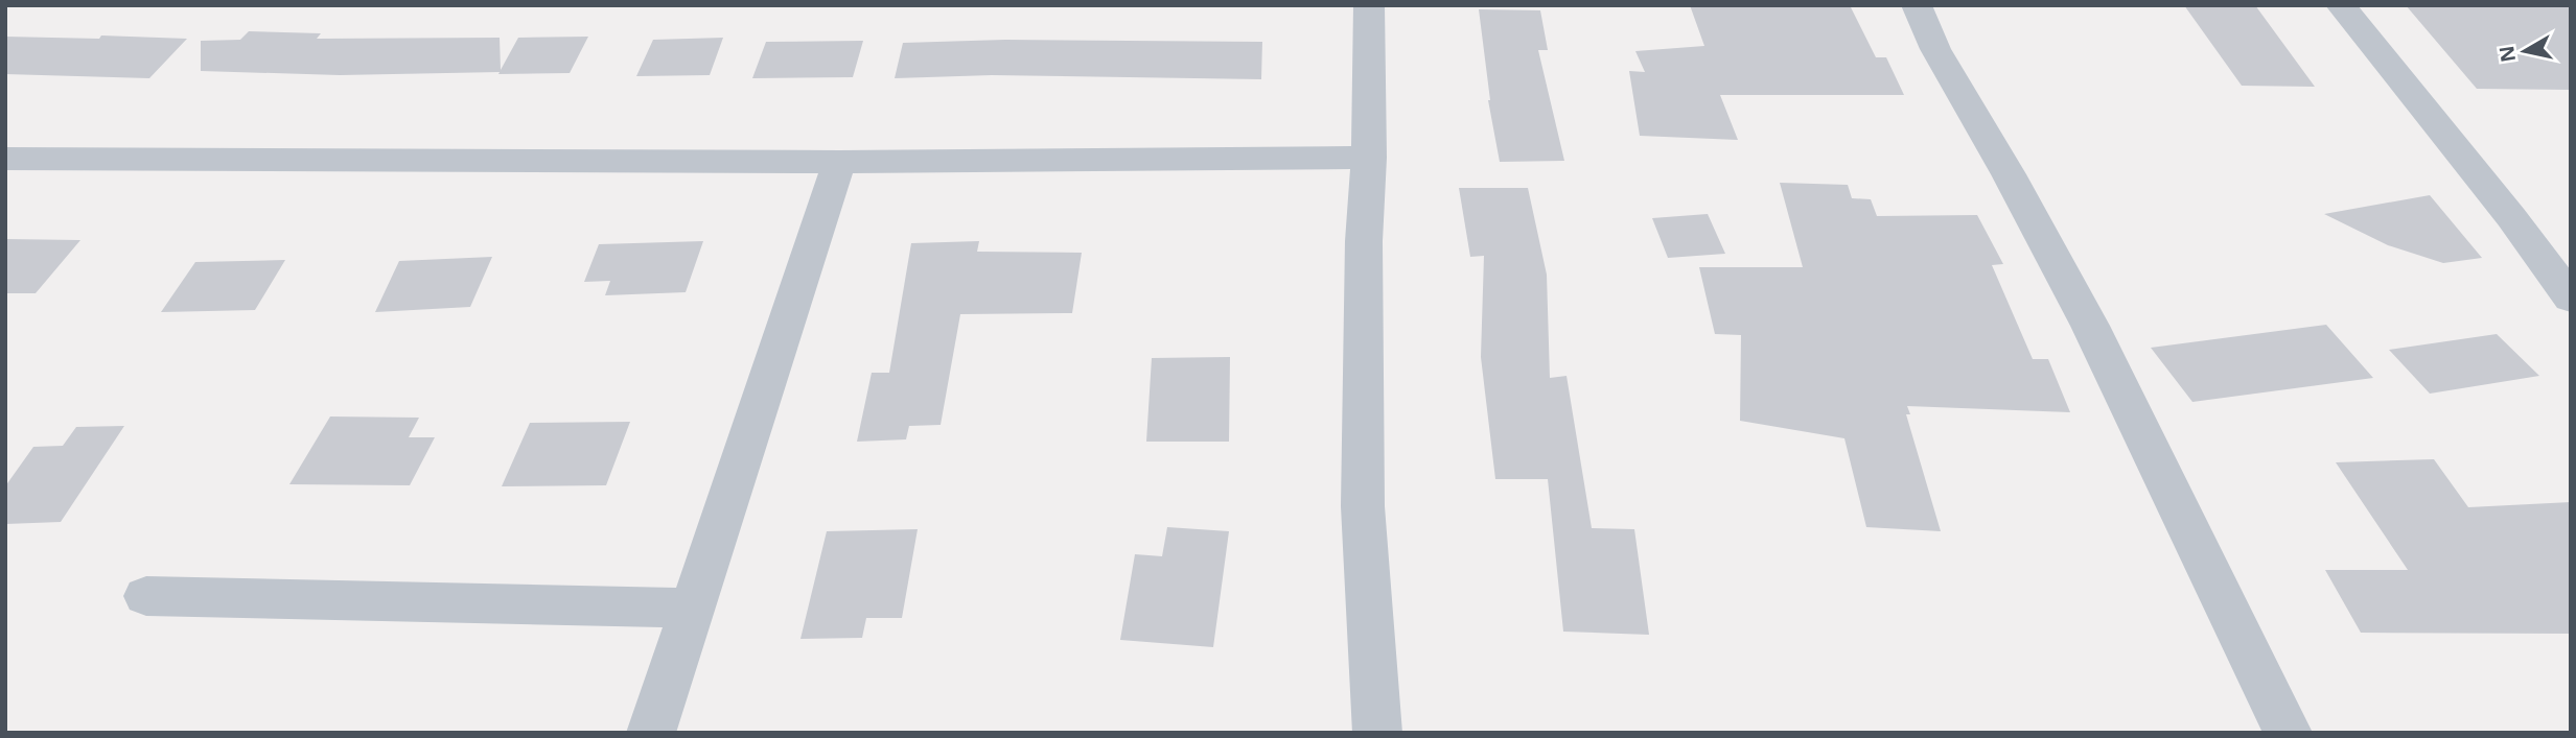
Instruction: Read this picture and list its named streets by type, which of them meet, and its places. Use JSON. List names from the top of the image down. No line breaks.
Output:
{"north":"left"}
